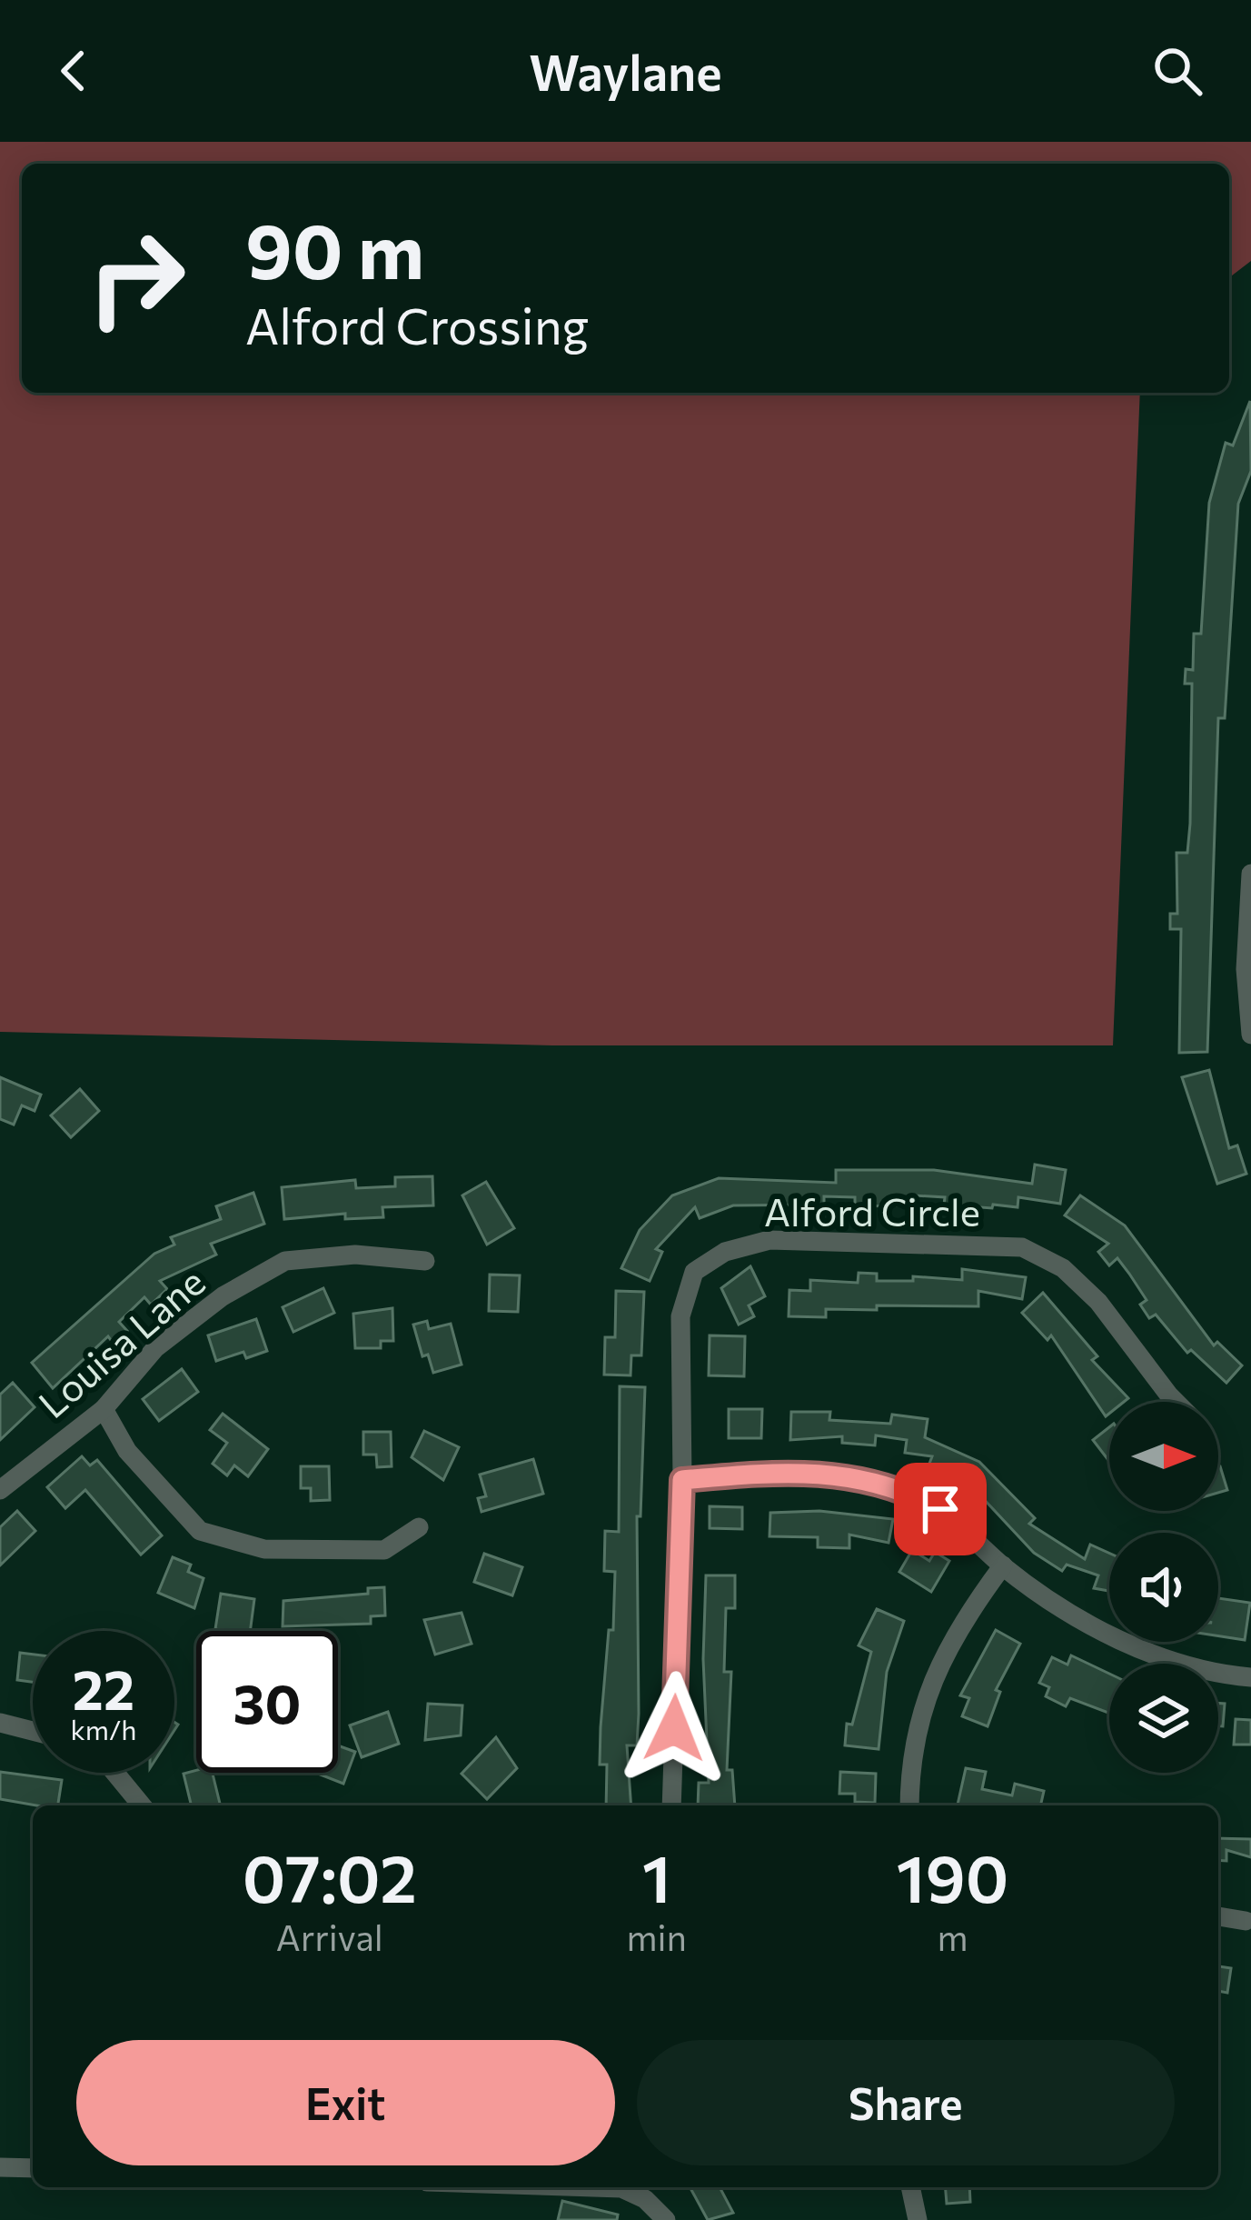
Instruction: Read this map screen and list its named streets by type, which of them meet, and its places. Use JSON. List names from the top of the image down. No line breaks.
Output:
{"streets":{"street":["Alford Circle","Louisa Lane"]},"north":"right","page":{"header":"Waylane","turn":["90 m","Alford Crossing"],"speed":"22 km/h","limit":"30","eta":["07:02","Arrival","1","min","190","m"],"buttons":["Exit","Share"]}}
